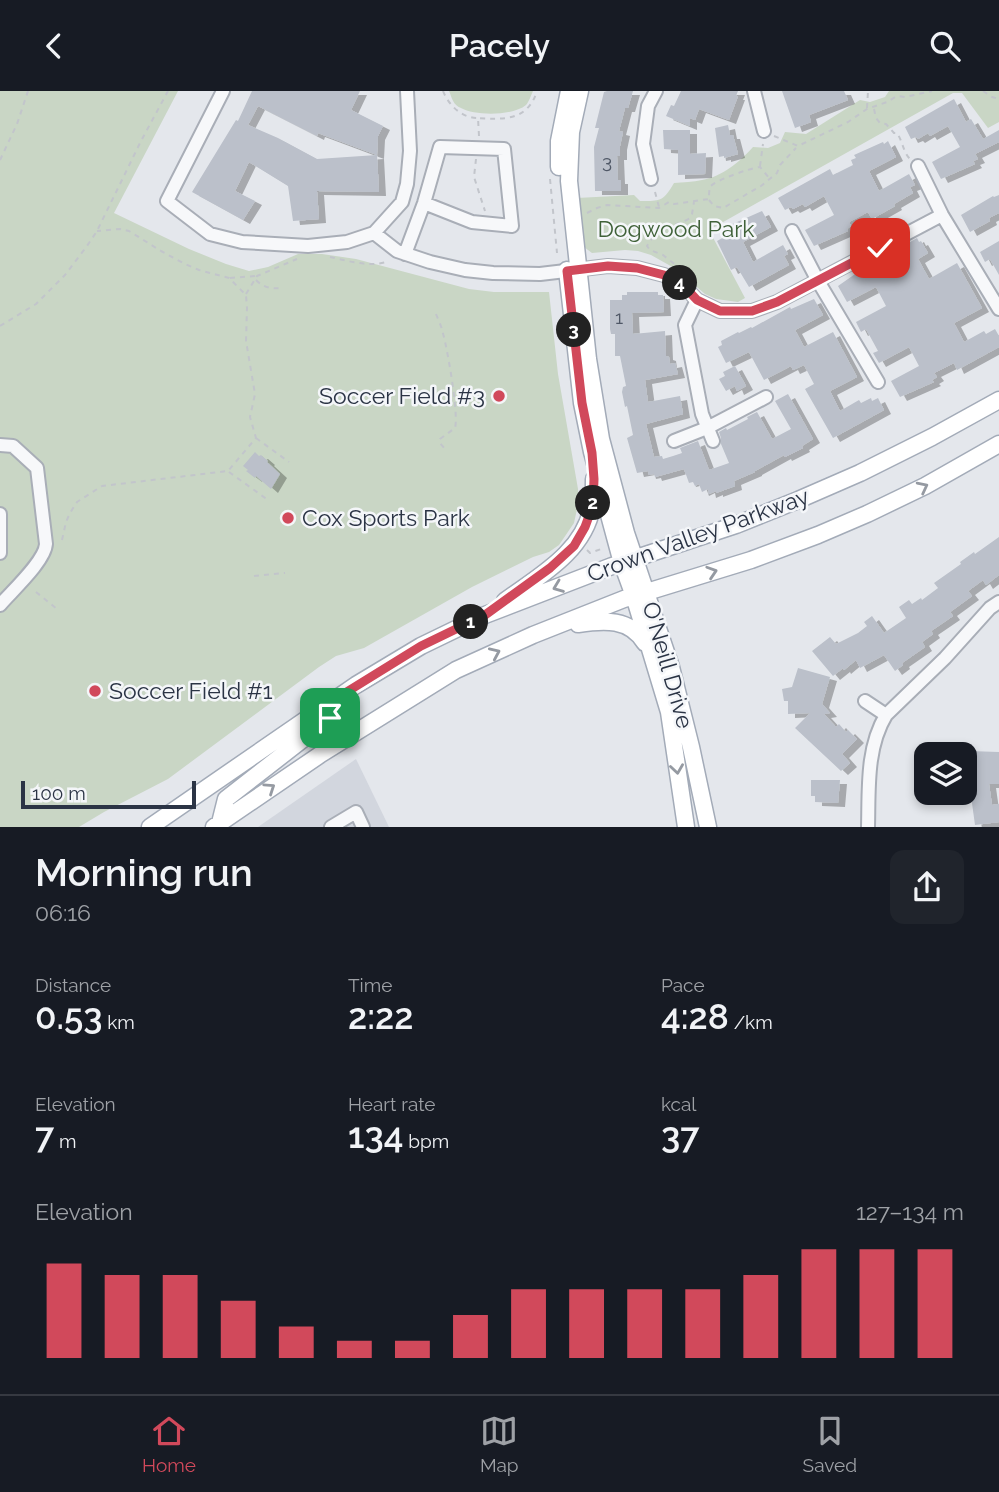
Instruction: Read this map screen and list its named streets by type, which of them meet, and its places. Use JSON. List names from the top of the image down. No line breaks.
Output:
{"streets":{"main road":["Crown Valley Parkway","O'Neill Drive"]},"crossings":[["Crown Valley Parkway","O'Neill Drive"]],"parks":["Dogwood Park"],"places":["Soccer Field #3","Cox Sports Park","Soccer Field #1"],"house_numbers":["3","1"],"scale_bar":"100 m","page":{"header":"Pacely","pins":["4","3","2","1"],"scale":"100 m","heading":["Morning run","06:16"],"stats":[["Distance","0.53 km"],["Time","2:22"],["Pace","4:28 /km"],["Elevation","7 m"],["Heart rate","134 bpm"],["kcal","37"]],"chart":["Elevation","127–134 m"],"tabs":["Home","Map","Saved"]}}
